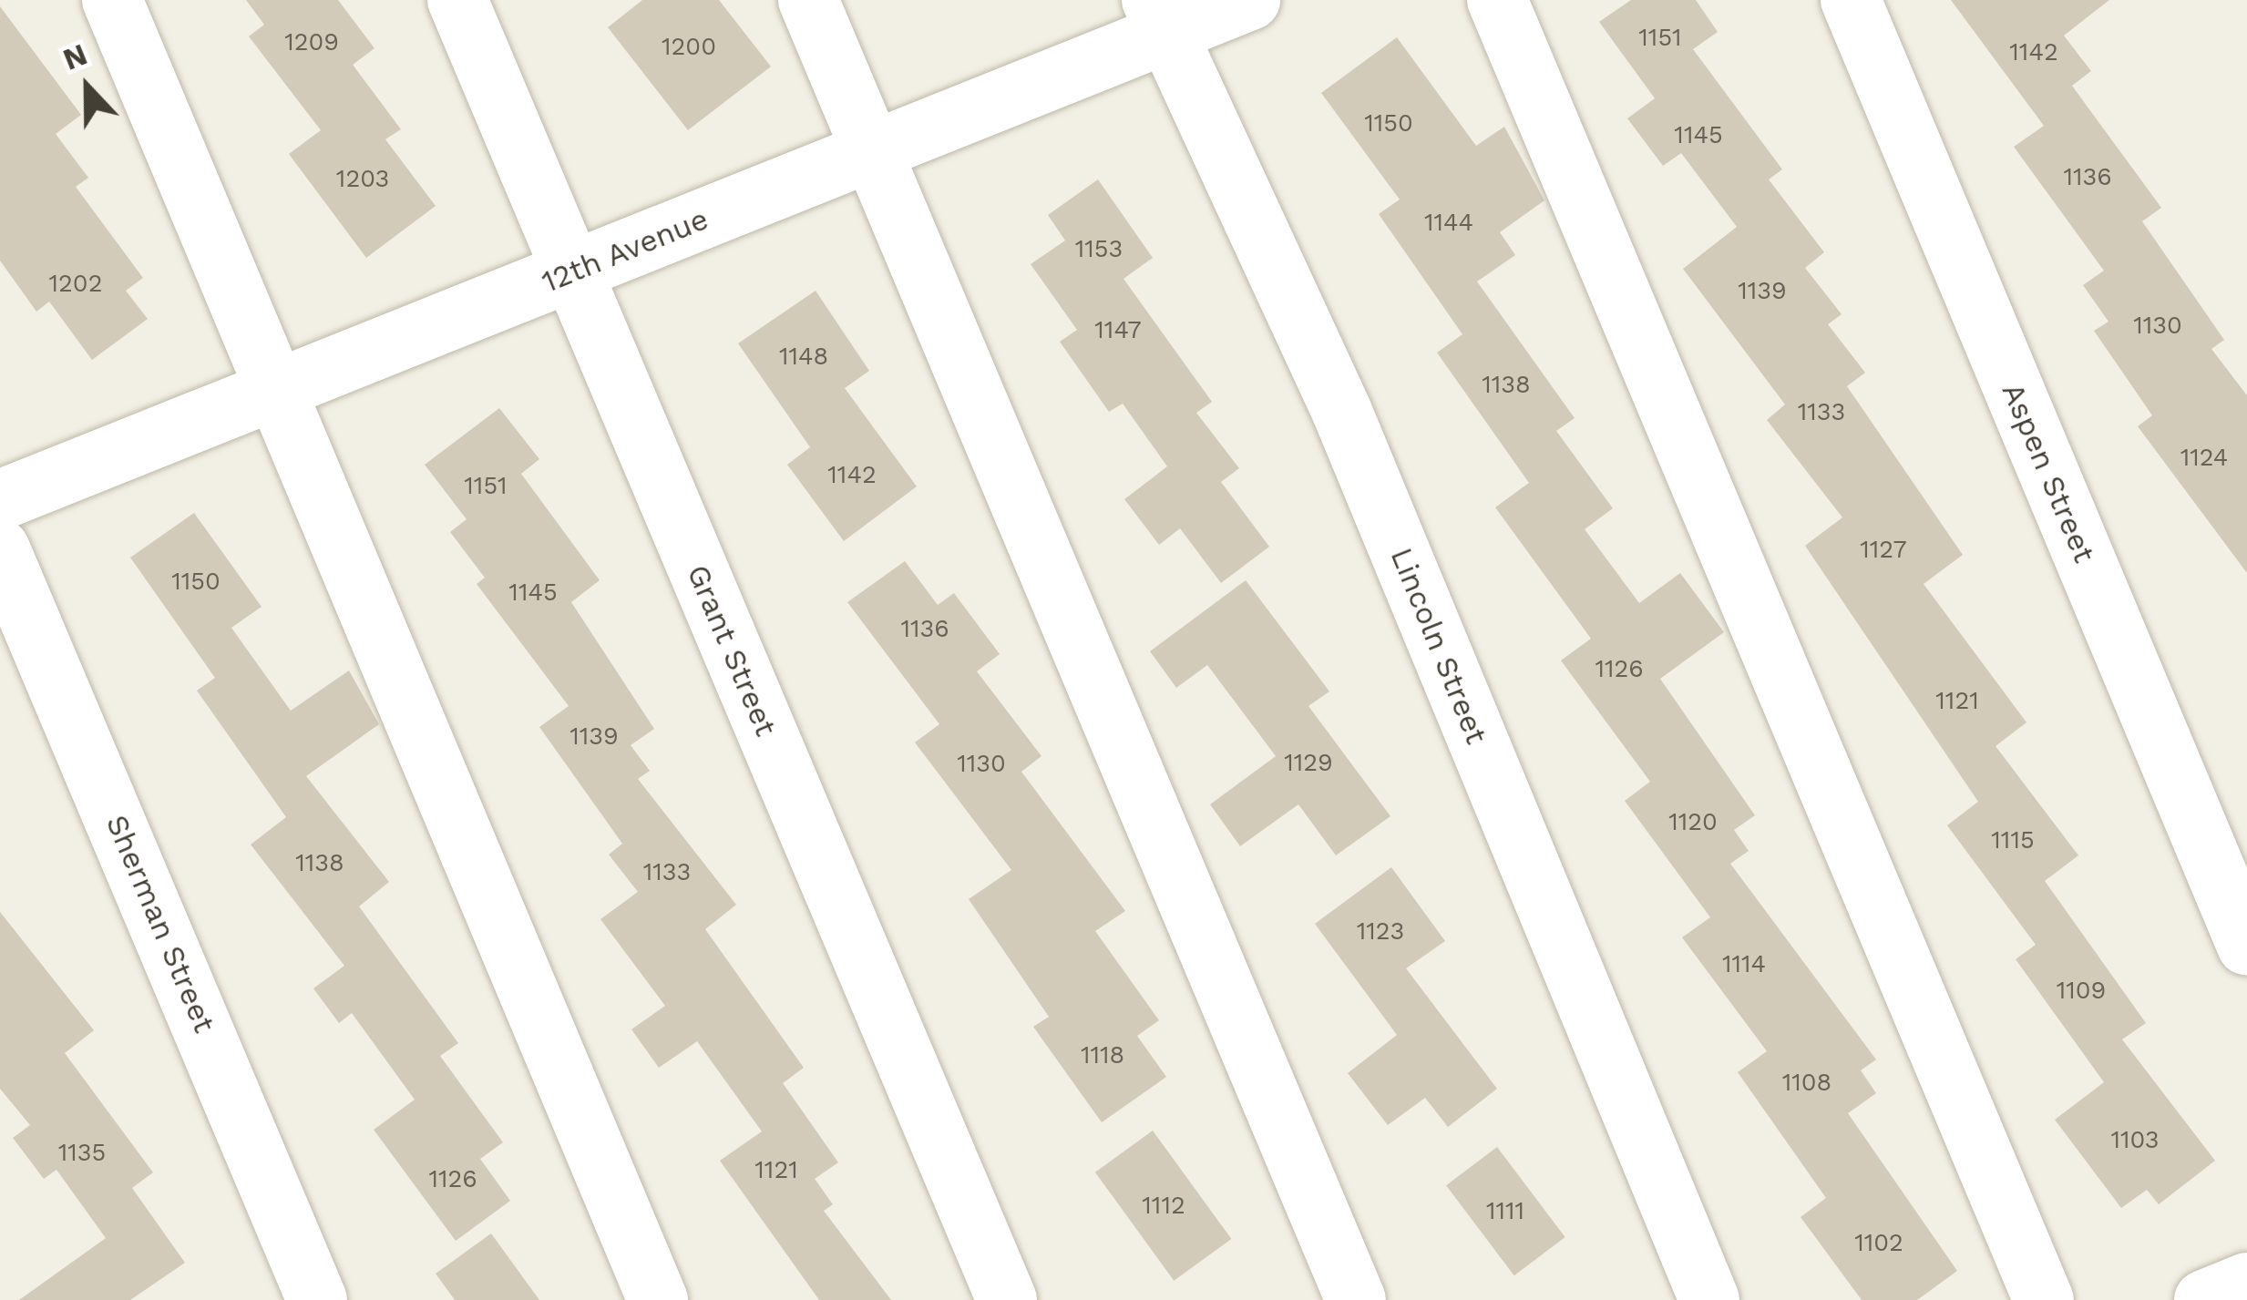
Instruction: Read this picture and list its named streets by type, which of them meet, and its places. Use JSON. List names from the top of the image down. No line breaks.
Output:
{"streets":{"street":["12th Avenue","Aspen Street","Lincoln Street","Grant Street","Sherman Street"]},"crossings":[["12th Avenue","Lincoln Street"],["12th Avenue","Grant Street"]],"house_numbers":["1151","1209","1200","1142","1150","1145","1136","1203","1144","1153","1202","1139","1130","1147","1148","1138","1133","1124","1142","1151","1127","1150","1145","1136","1126","1121","1139","1129","1130","1120","1115","1138","1133","1123","1114","1109","1118","1108","1103","1135","1121","1126","1112","1111","1102"],"north":"top"}
